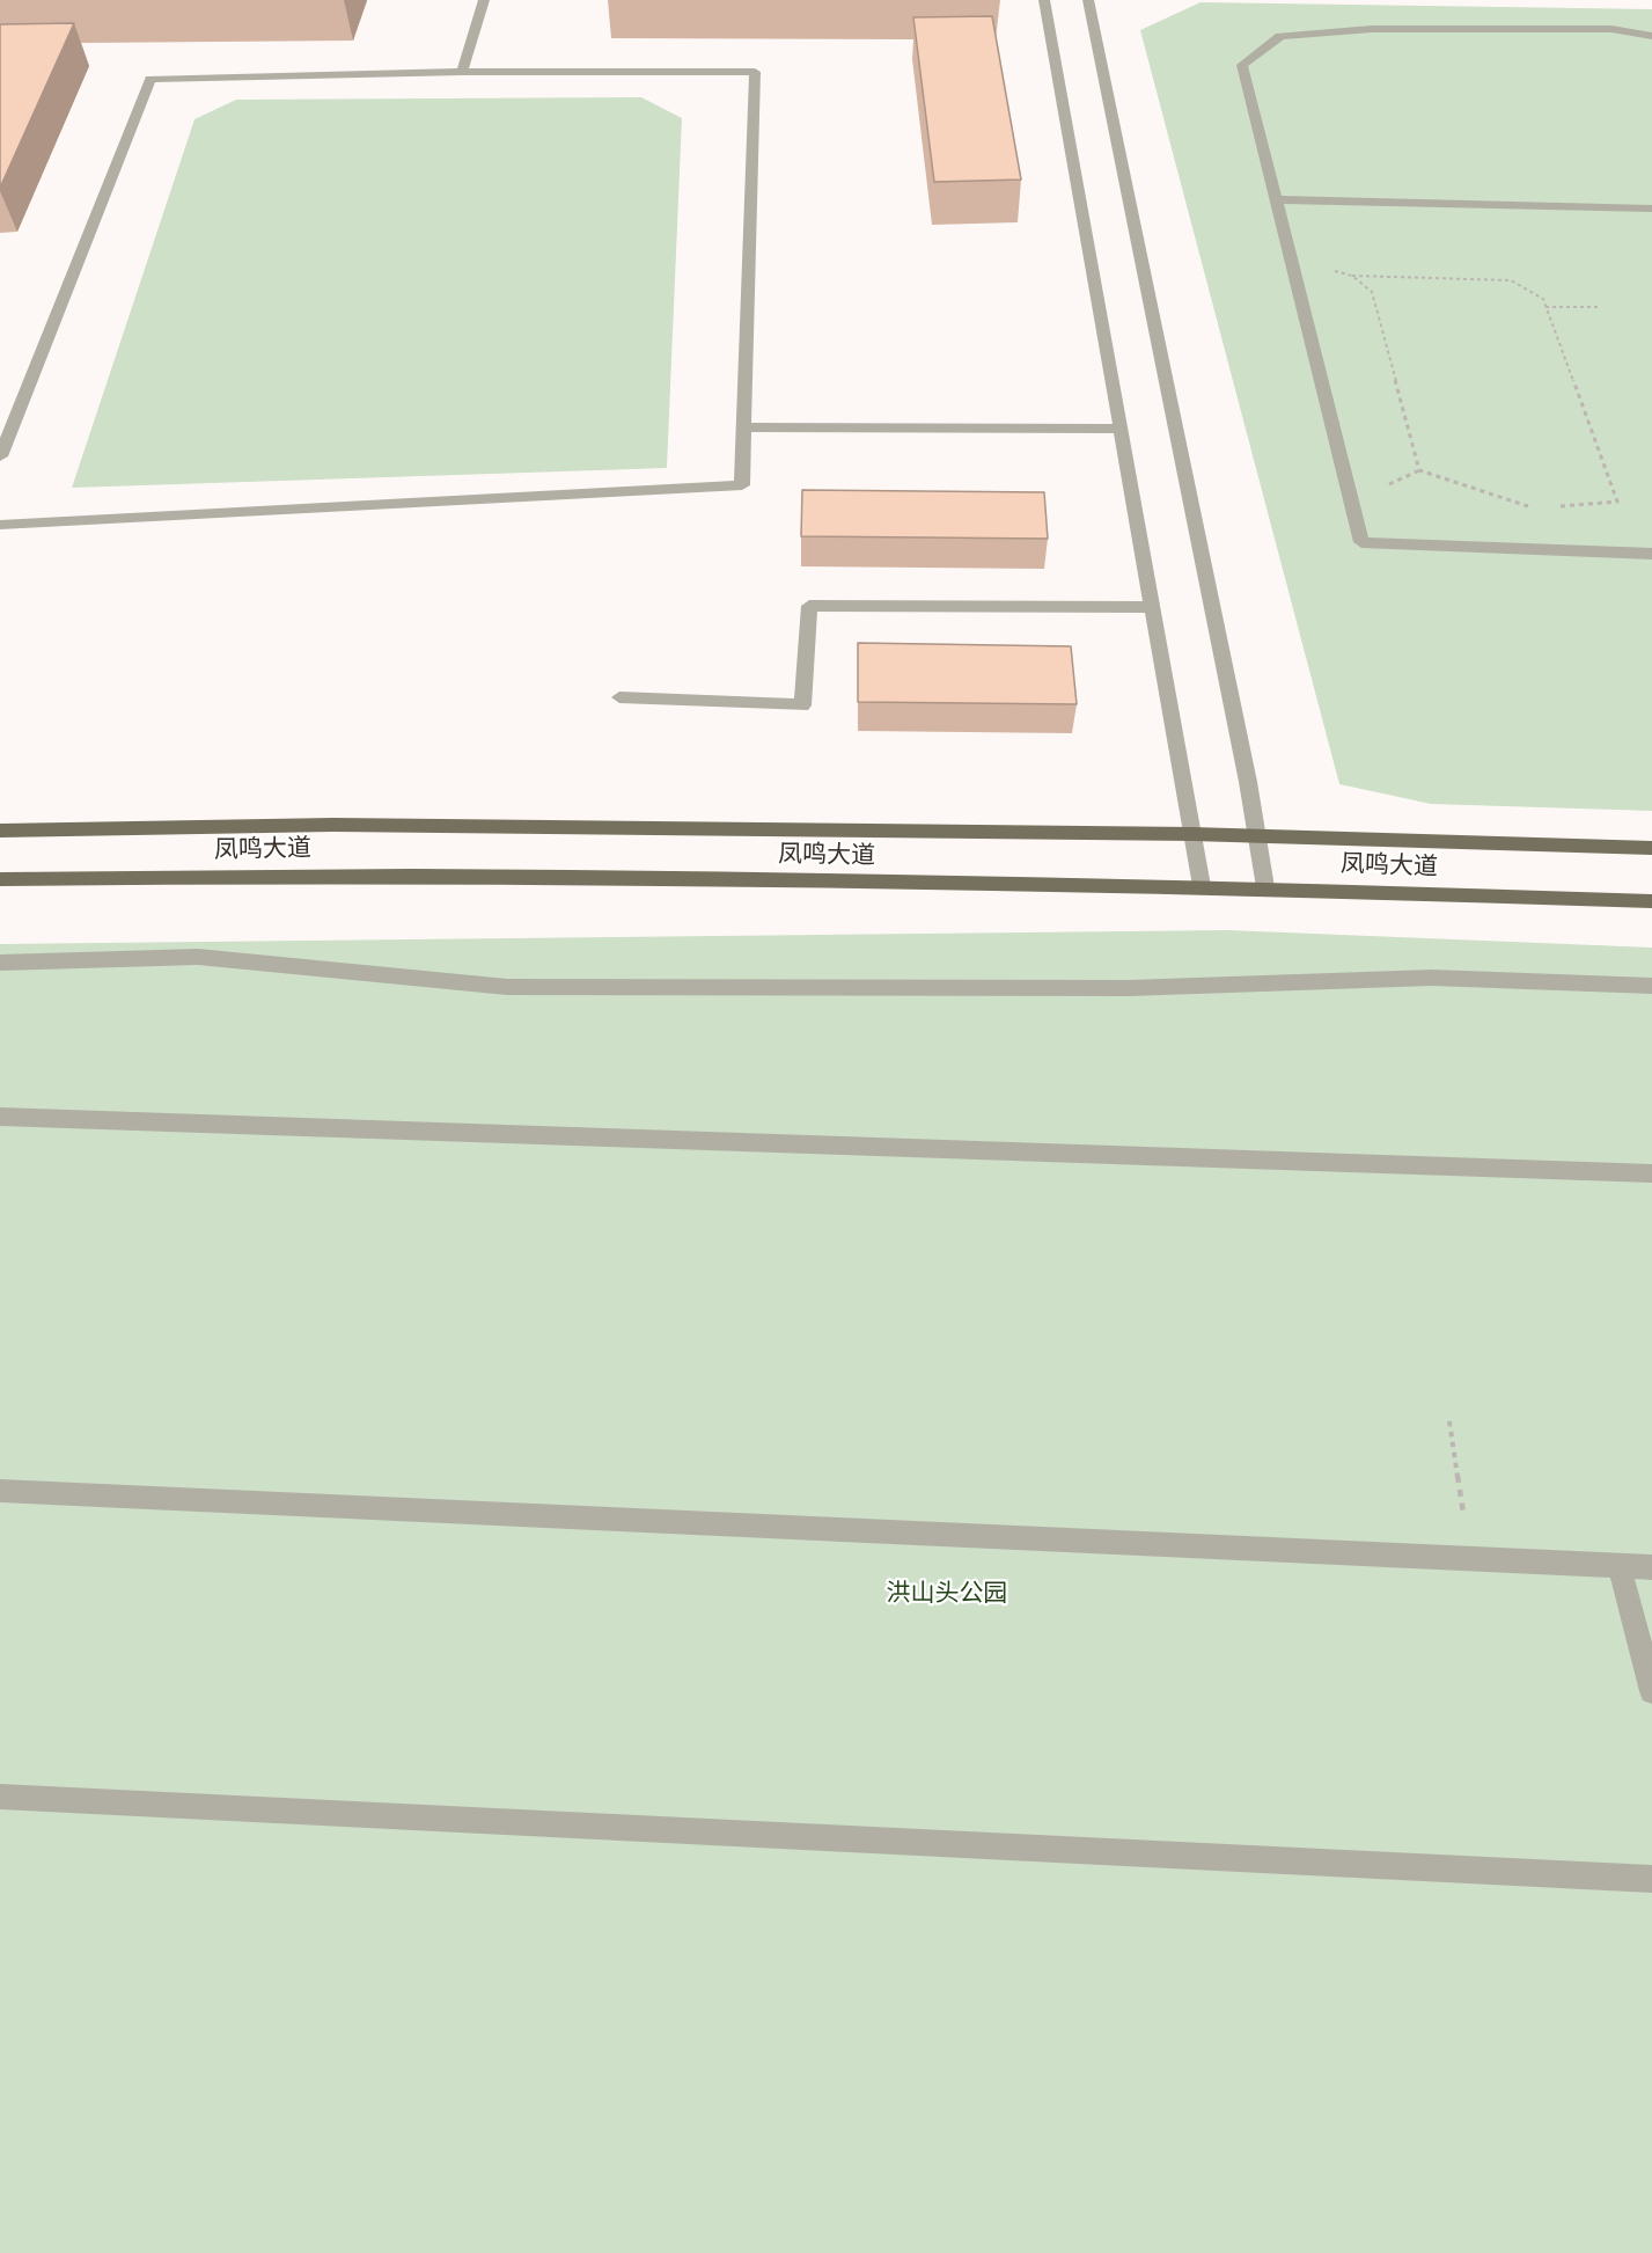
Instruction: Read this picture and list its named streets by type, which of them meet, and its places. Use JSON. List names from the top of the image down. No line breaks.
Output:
{"streets":{"main road":["凤鸣大道"]},"parks":["洪山头公园"]}
